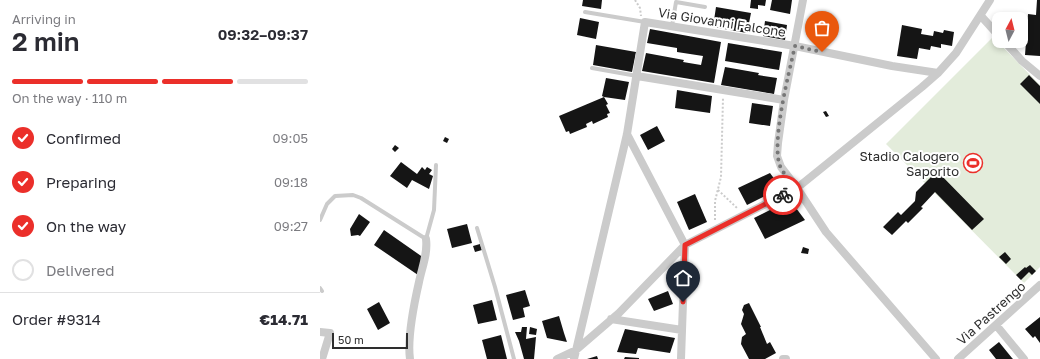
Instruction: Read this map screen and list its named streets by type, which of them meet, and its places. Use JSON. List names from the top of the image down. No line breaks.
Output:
{"streets":{"street":["Via Giovanni Falcone","Via Pastrengo"]},"places":{"sports":["Stadio Calogero Saporito"]},"scale_bar":"50 m","north":"top","page":{"heading":["2 min","Arriving in","09:32–09:37"],"panel":["Order #9314","€14.71"],"bar":"On the way · 110 m","list":[["Confirmed","09:05"],["Preparing","09:18"],["On the way","09:27"],"Delivered"],"scale":"50 m"}}
